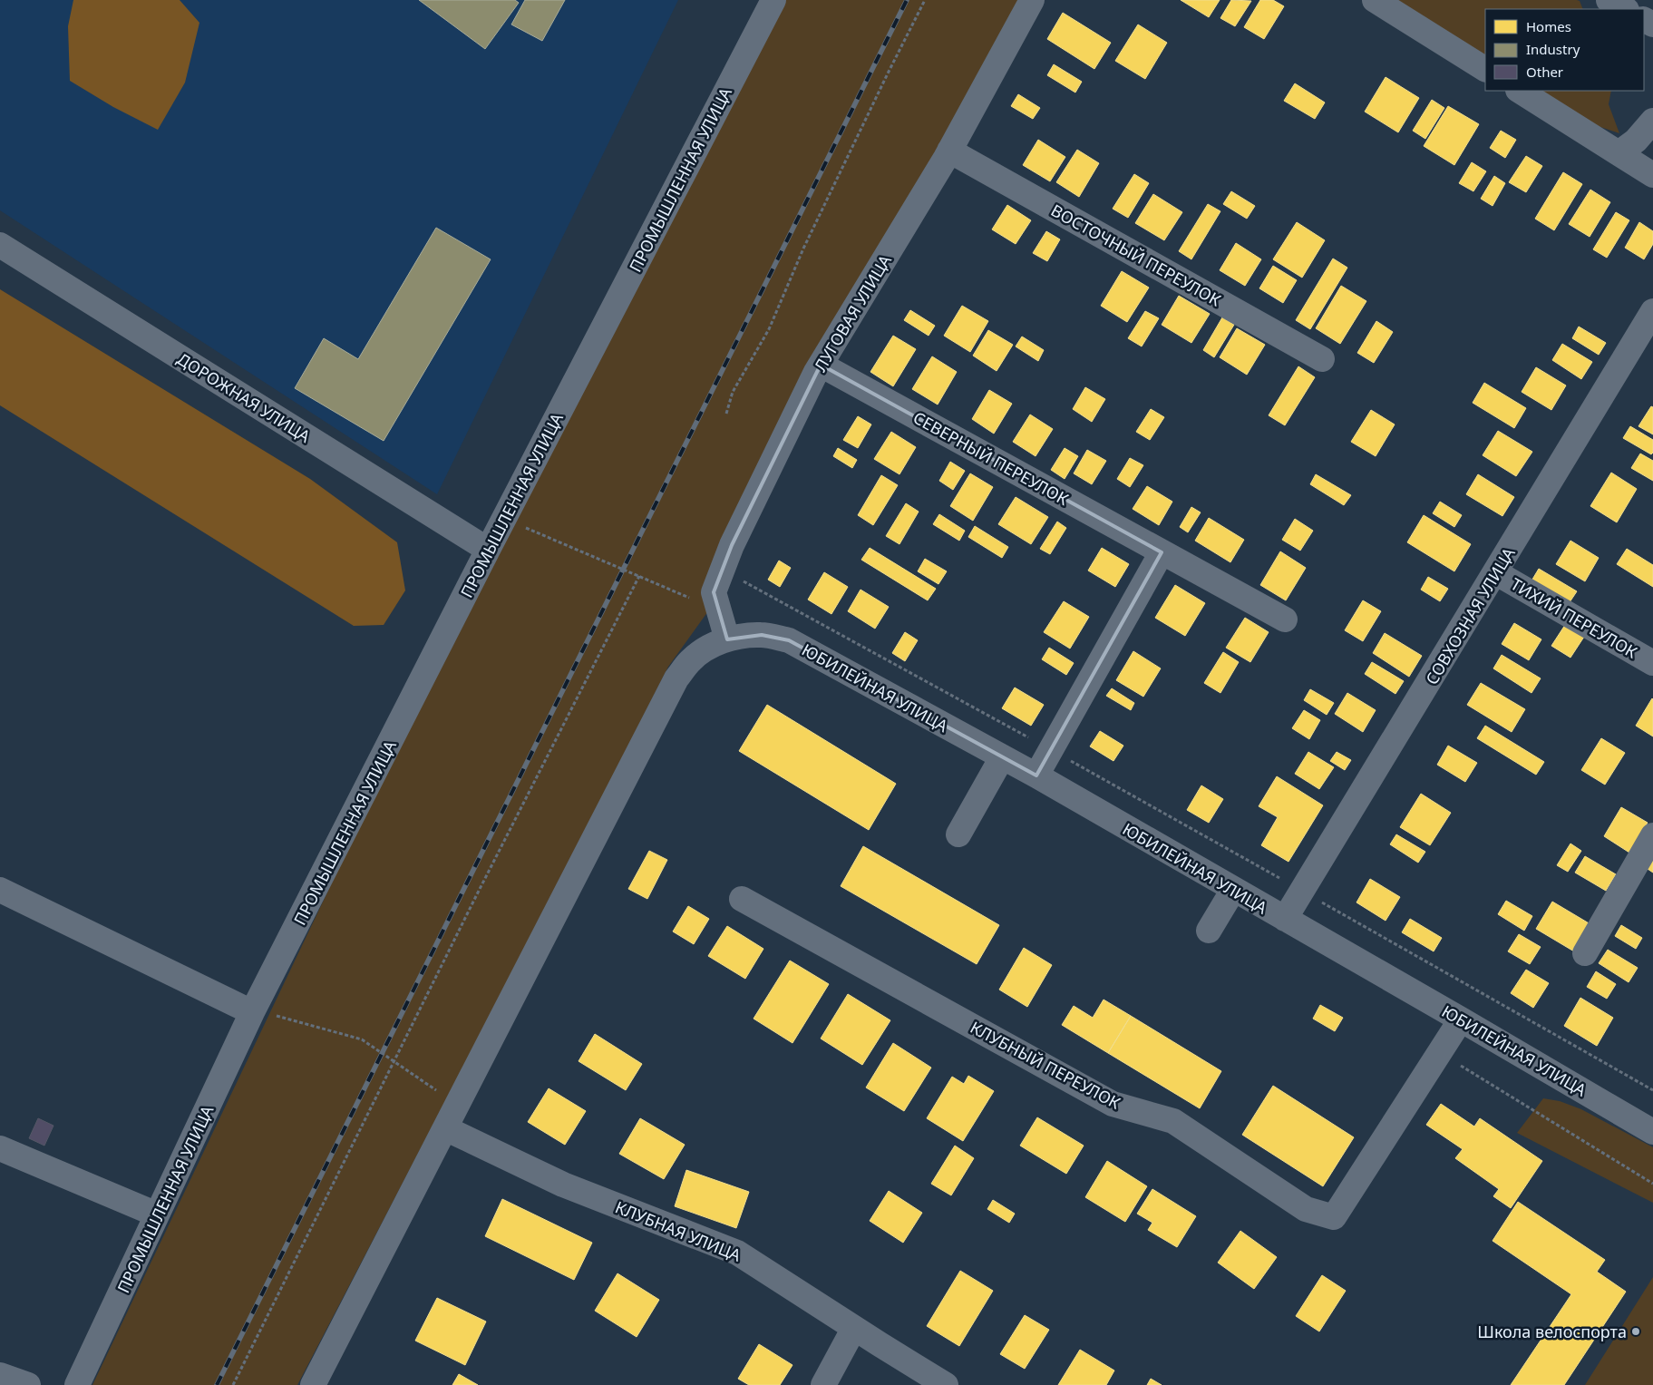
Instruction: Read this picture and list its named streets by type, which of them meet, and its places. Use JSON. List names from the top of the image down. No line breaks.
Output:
{"streets":{"street":["ПРОМЫШЛЕННАЯ УЛИЦА","ВОСТОЧНЫЙ ПЕРЕУЛОК","ЛУГОВАЯ УЛИЦА","ДОРОЖНАЯ УЛИЦА","СЕВЕРНЫЙ ПЕРЕУЛОК","СОВХОЗНАЯ УЛИЦА","ТИХИЙ ПЕРЕУЛОК","ЮБИЛЕЙНАЯ УЛИЦА","КЛУБНЫЙ ПЕРЕУЛОК","КЛУБНАЯ УЛИЦА"]},"crossings":[["ПРОМЫШЛЕННАЯ УЛИЦА","ДОРОЖНАЯ УЛИЦА"],["ВОСТОЧНЫЙ ПЕРЕУЛОК","ЛУГОВАЯ УЛИЦА"],["ЛУГОВАЯ УЛИЦА","СЕВЕРНЫЙ ПЕРЕУЛОК"],["ЛУГОВАЯ УЛИЦА","ЮБИЛЕЙНАЯ УЛИЦА"],["СОВХОЗНАЯ УЛИЦА","ТИХИЙ ПЕРЕУЛОК"],["СОВХОЗНАЯ УЛИЦА","ЮБИЛЕЙНАЯ УЛИЦА"],["ЮБИЛЕЙНАЯ УЛИЦА","КЛУБНЫЙ ПЕРЕУЛОК"],["ЮБИЛЕЙНАЯ УЛИЦА","КЛУБНАЯ УЛИЦА"]],"places":["Школа велоспорта"],"legend":["Homes","Industry","Other"]}
